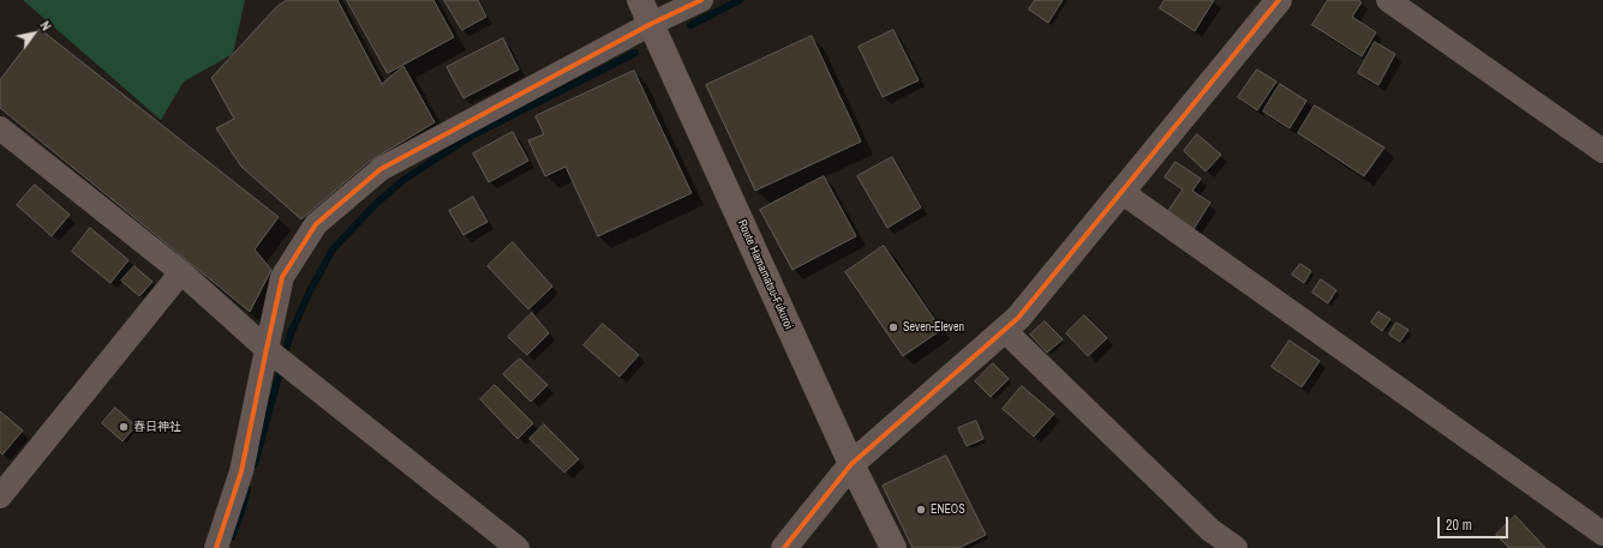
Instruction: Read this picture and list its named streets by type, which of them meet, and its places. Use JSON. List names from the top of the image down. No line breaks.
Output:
{"streets":{"main road":["Route Hamamatsu-Fukuroi"]},"places":["Seven-Eleven","春日神社","ENEOS"],"scale_bar":"20 m","north":"top right"}
